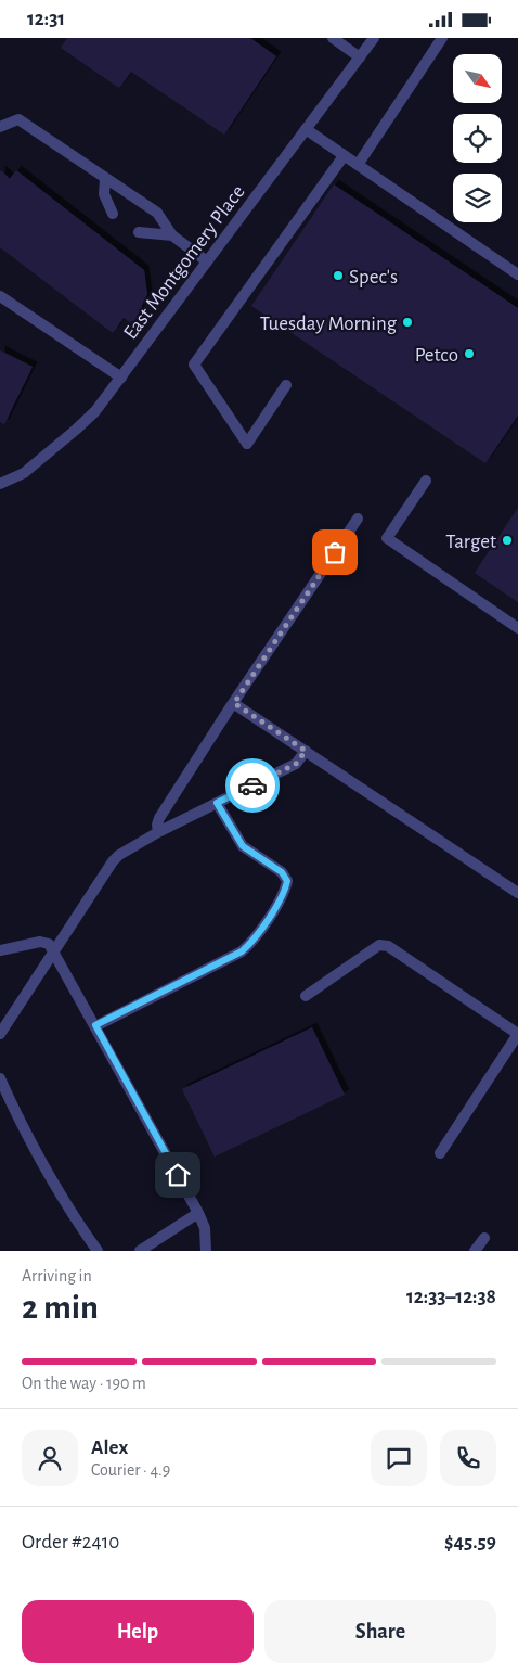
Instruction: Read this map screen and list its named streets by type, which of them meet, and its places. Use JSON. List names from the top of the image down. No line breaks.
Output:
{"streets":{"street":["East Montgomery Place"]},"places":["Spec's","Tuesday Morning","Petco","Target"],"north":"bottom right","page":{"status":"12:31","heading":["2 min","Arriving in","12:33–12:38"],"panel":["Alex","Courier · 4.9","Order #2410","$45.59"],"bar":"On the way · 190 m","buttons":["Help","Share"]}}
